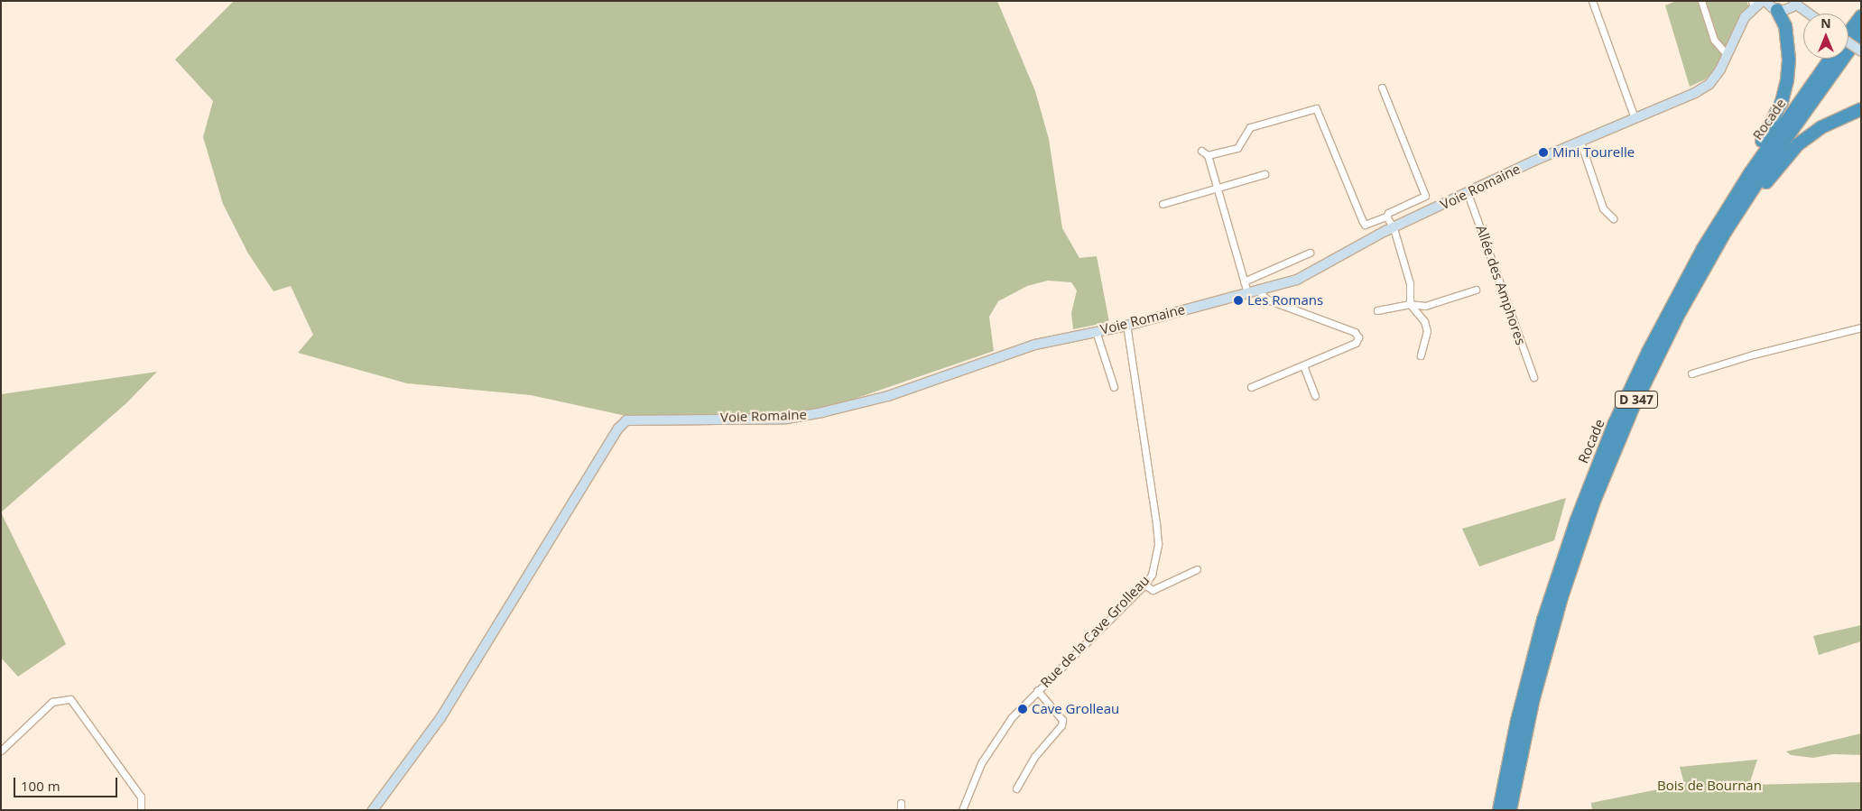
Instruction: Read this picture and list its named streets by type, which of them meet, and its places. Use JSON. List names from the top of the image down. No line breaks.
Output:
{"streets":{"highway":["Rocade","D 347"],"street":["Voie Romaine","Allée des Amphores","Rue de la Cave Grolleau"]},"crossings":[["Rocade","D 347"],["Voie Romaine","Allée des Amphores"],["Voie Romaine","Rue de la Cave Grolleau"]],"parks":["Bois de Bournan"],"places":["Mini Tourelle","Les Romans","Cave Grolleau"],"scale_bar":"100 m","north":"top"}
